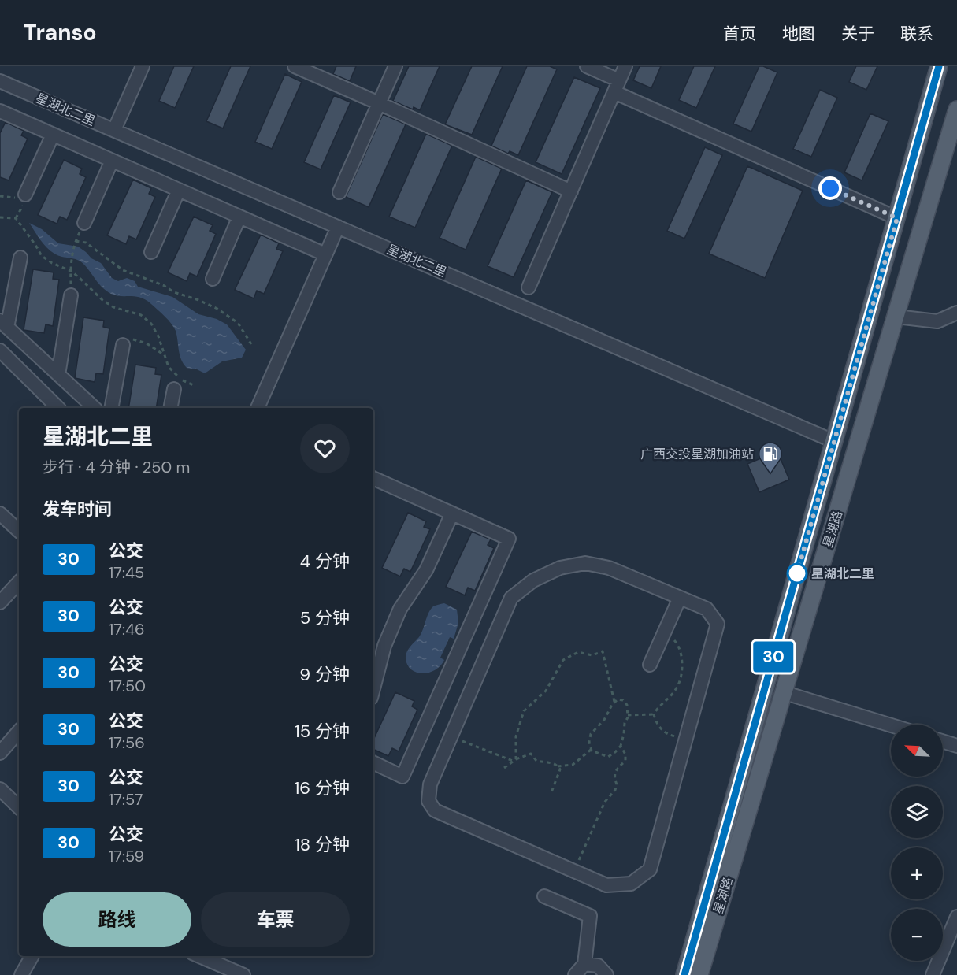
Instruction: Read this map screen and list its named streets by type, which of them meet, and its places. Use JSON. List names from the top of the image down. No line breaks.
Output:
{"streets":{"main road":["星湖路"],"street":["星湖北二里"]},"crossings":[["星湖北二里","星湖路"]],"places":{"fuel station":["广西交投星湖加油站"],"other":["星湖北二里"]},"lines":["bus line 30"],"north":"top left","page":{"header":"Transo","nav":["首页","地图","关于","联系"],"on_map":"30","heading":[["星湖北二里","步行 · 4 分钟 · 250 m"],"发车时间"],"list":[{"mark":"30","name":"公交","note":"17:45","value":"4 分钟"},{"mark":"30","name":"公交","note":"17:46","value":"5 分钟"},{"mark":"30","name":"公交","note":"17:50","value":"9 分钟"},{"mark":"30","name":"公交","note":"17:56","value":"15 分钟"},{"mark":"30","name":"公交","note":"17:57","value":"16 分钟"},{"mark":"30","name":"公交","note":"17:59","value":"18 分钟"}],"map_buttons":["+","−"],"buttons":["路线","车票"]}}
